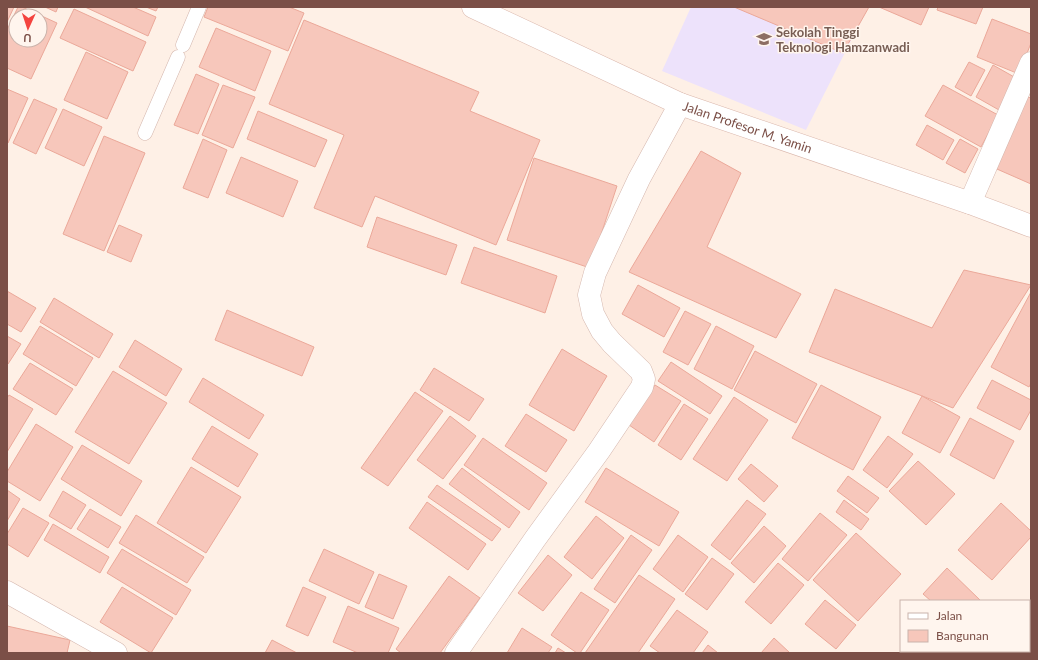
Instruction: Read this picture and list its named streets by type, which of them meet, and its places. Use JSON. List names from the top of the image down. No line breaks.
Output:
{"streets":{"street":["Jalan Profesor M. Yamin"]},"places":{"school or university":["Sekolah Tinggi Teknologi Hamzanwadi"]},"legend":["Jalan","Bangunan"],"north":"bottom"}
